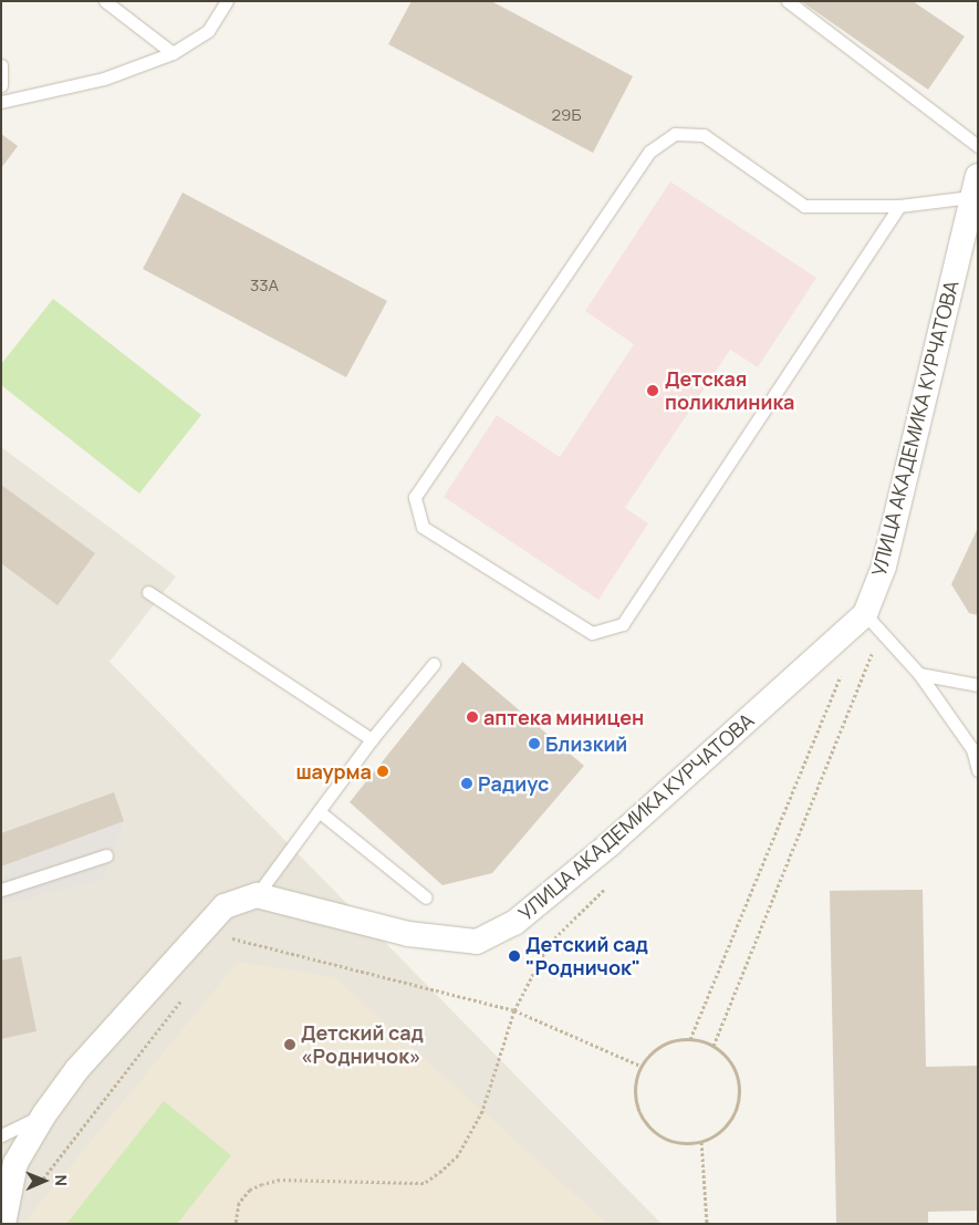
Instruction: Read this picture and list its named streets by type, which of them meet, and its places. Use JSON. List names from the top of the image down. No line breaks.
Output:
{"streets":{"street":["УЛИЦА АКАДЕМИКА КУРЧАТОВА"]},"places":["Детская поликлиника","аптека миницен","Близкий","шаурма","Радиус","Детский сад \"Родничок\"","Детский сад «Родничок»"],"house_numbers":["29Б","33А"],"north":"right"}
